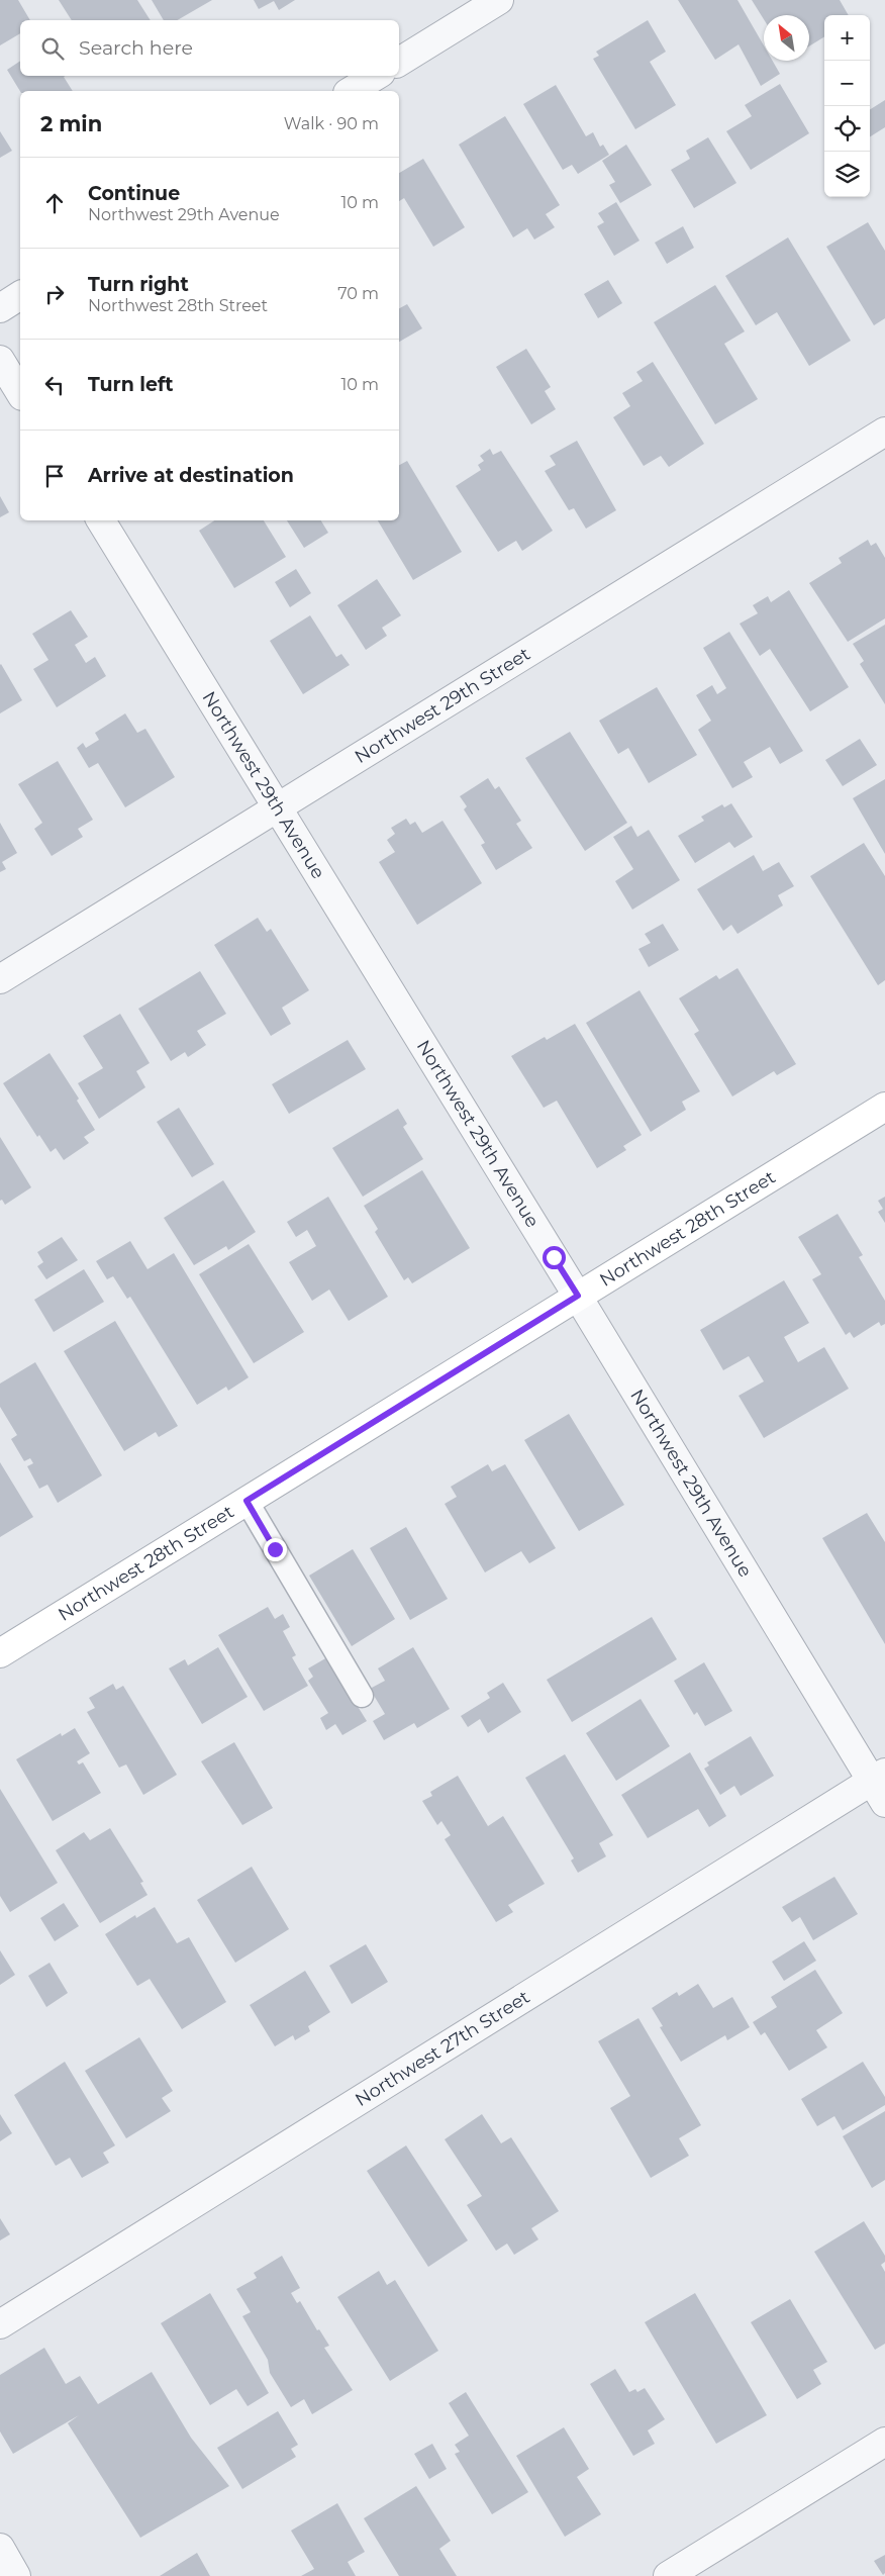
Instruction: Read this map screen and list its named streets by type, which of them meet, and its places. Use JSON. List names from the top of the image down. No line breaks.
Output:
{"streets":{"street":["Northwest 29th Street","Northwest 29th Avenue","Northwest 28th Street","Northwest 27th Street"]},"crossings":[["Northwest 29th Street","Northwest 29th Avenue"],["Northwest 29th Avenue","Northwest 28th Street"],["Northwest 29th Avenue","Northwest 27th Street"]],"north":"top left","page":{"map_buttons":["+","−"],"search":"Search here","heading":["2 min","Walk · 90 m"],"list":[["Continue","Northwest 29th Avenue","10 m"],["Turn right","Northwest 28th Street","70 m"],["Turn left","10 m"],"Arrive at destination"]}}
